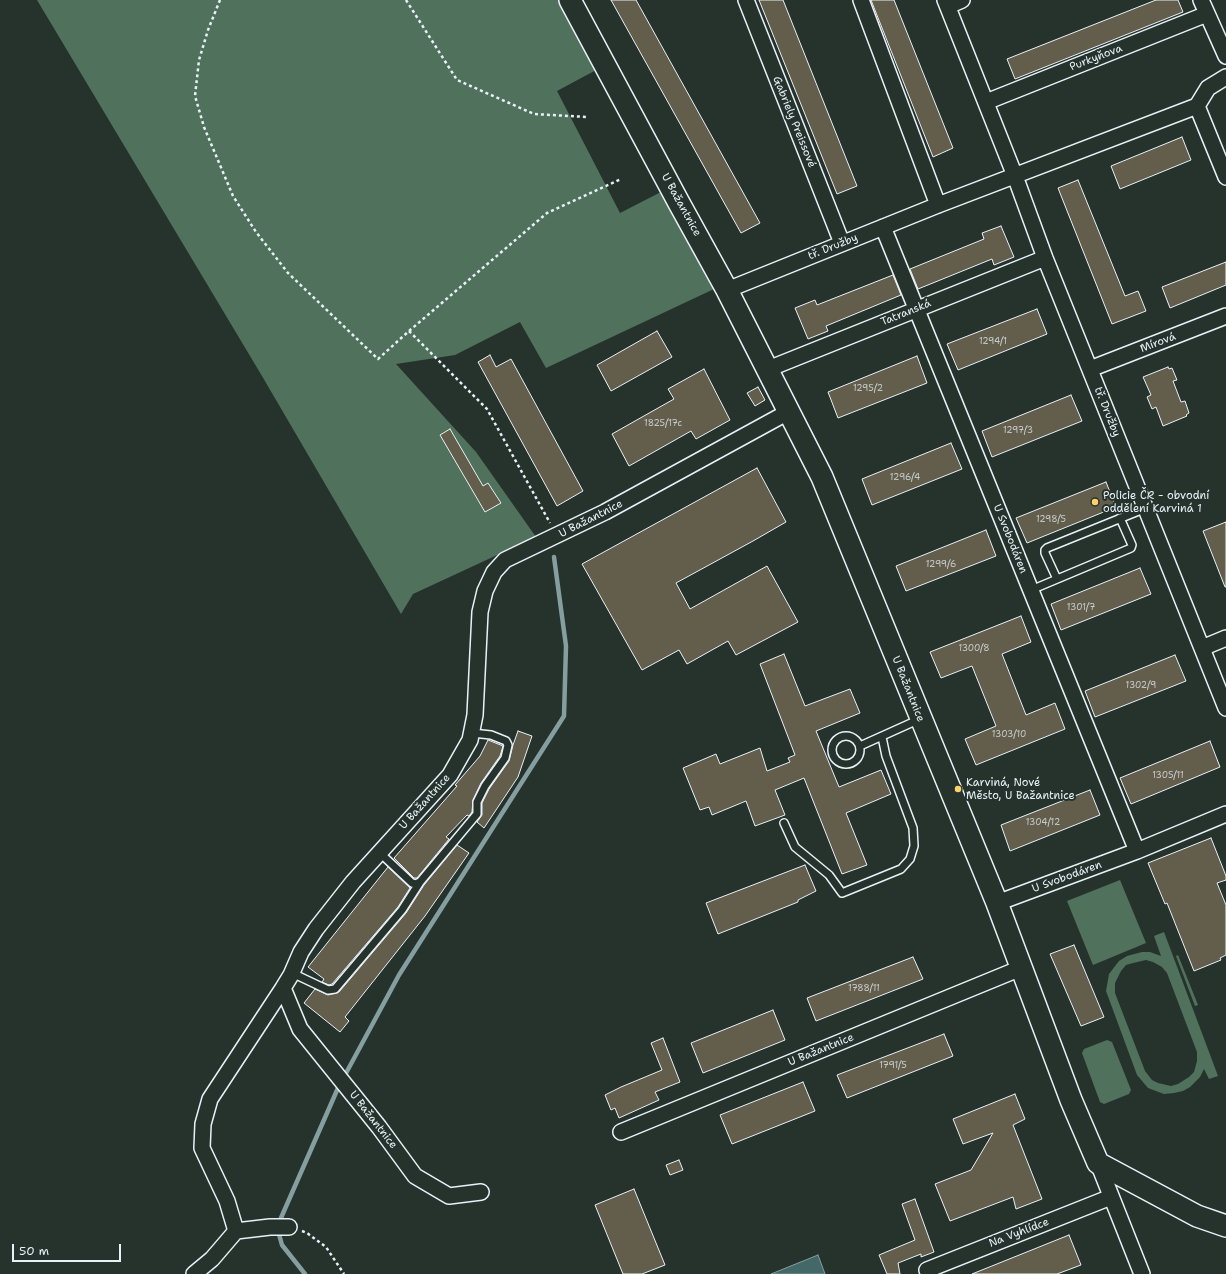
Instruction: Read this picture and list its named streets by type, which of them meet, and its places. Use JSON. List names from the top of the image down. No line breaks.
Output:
{"streets":{"street":["Purkyňova","Gabriely Preissové","U Bažantnice","tř. Družby","Tatranská","Mírová","U Svobodáren","Na Vyhlídce"]},"crossings":[["Purkyňova","tř. Družby"],["Gabriely Preissové","tř. Družby"],["U Bažantnice","tř. Družby"],["U Bažantnice","Tatranská"],["U Bažantnice","U Svobodáren"],["tř. Družby","Tatranská"],["tř. Družby","Mírová"],["tř. Družby","U Svobodáren"],["Tatranská","U Svobodáren"]],"places":["Policie ČR - obvodní oddělení Karviná 1","Karviná, Nové Město, U Bažantnice"],"house_numbers":["1294/1","1295/2","1825/17c","1297/3","1296/4","1298/5","1299/6","1301/7","1300/8","1302/9","1303/10","1305/11","1304/12","1788/11","1791/5"],"scale_bar":"50 m"}
